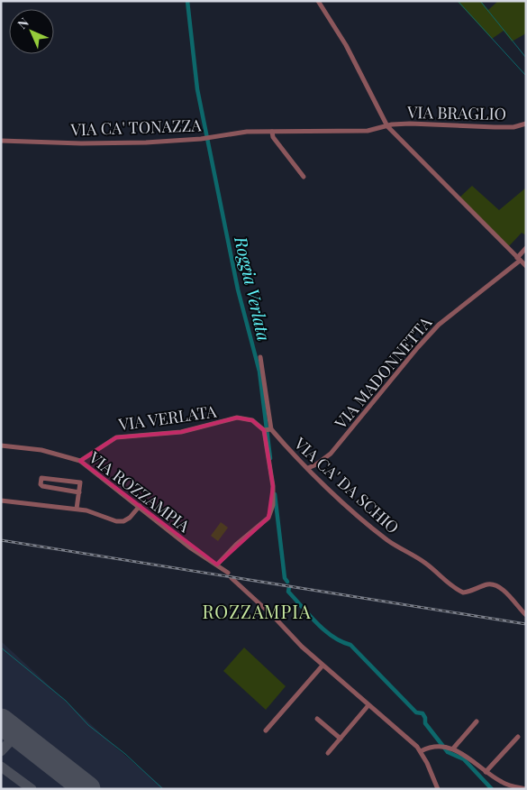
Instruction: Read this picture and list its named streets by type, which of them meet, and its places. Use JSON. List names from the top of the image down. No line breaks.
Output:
{"streets":{"street":["VIA BRAGLIO","VIA CA' TONAZZA","VIA MADONNETTA","VIA VERLATA","VIA CA' DA SCHIO","VIA ROZZAMPIA"]},"crossings":[["VIA BRAGLIO","VIA CA' TONAZZA"],["VIA MADONNETTA","VIA CA' DA SCHIO"],["VIA VERLATA","VIA CA' DA SCHIO"],["VIA VERLATA","VIA ROZZAMPIA"]],"districts":["ROZZAMPIA"],"water":["Roggia Verlata"],"north":"top left"}
